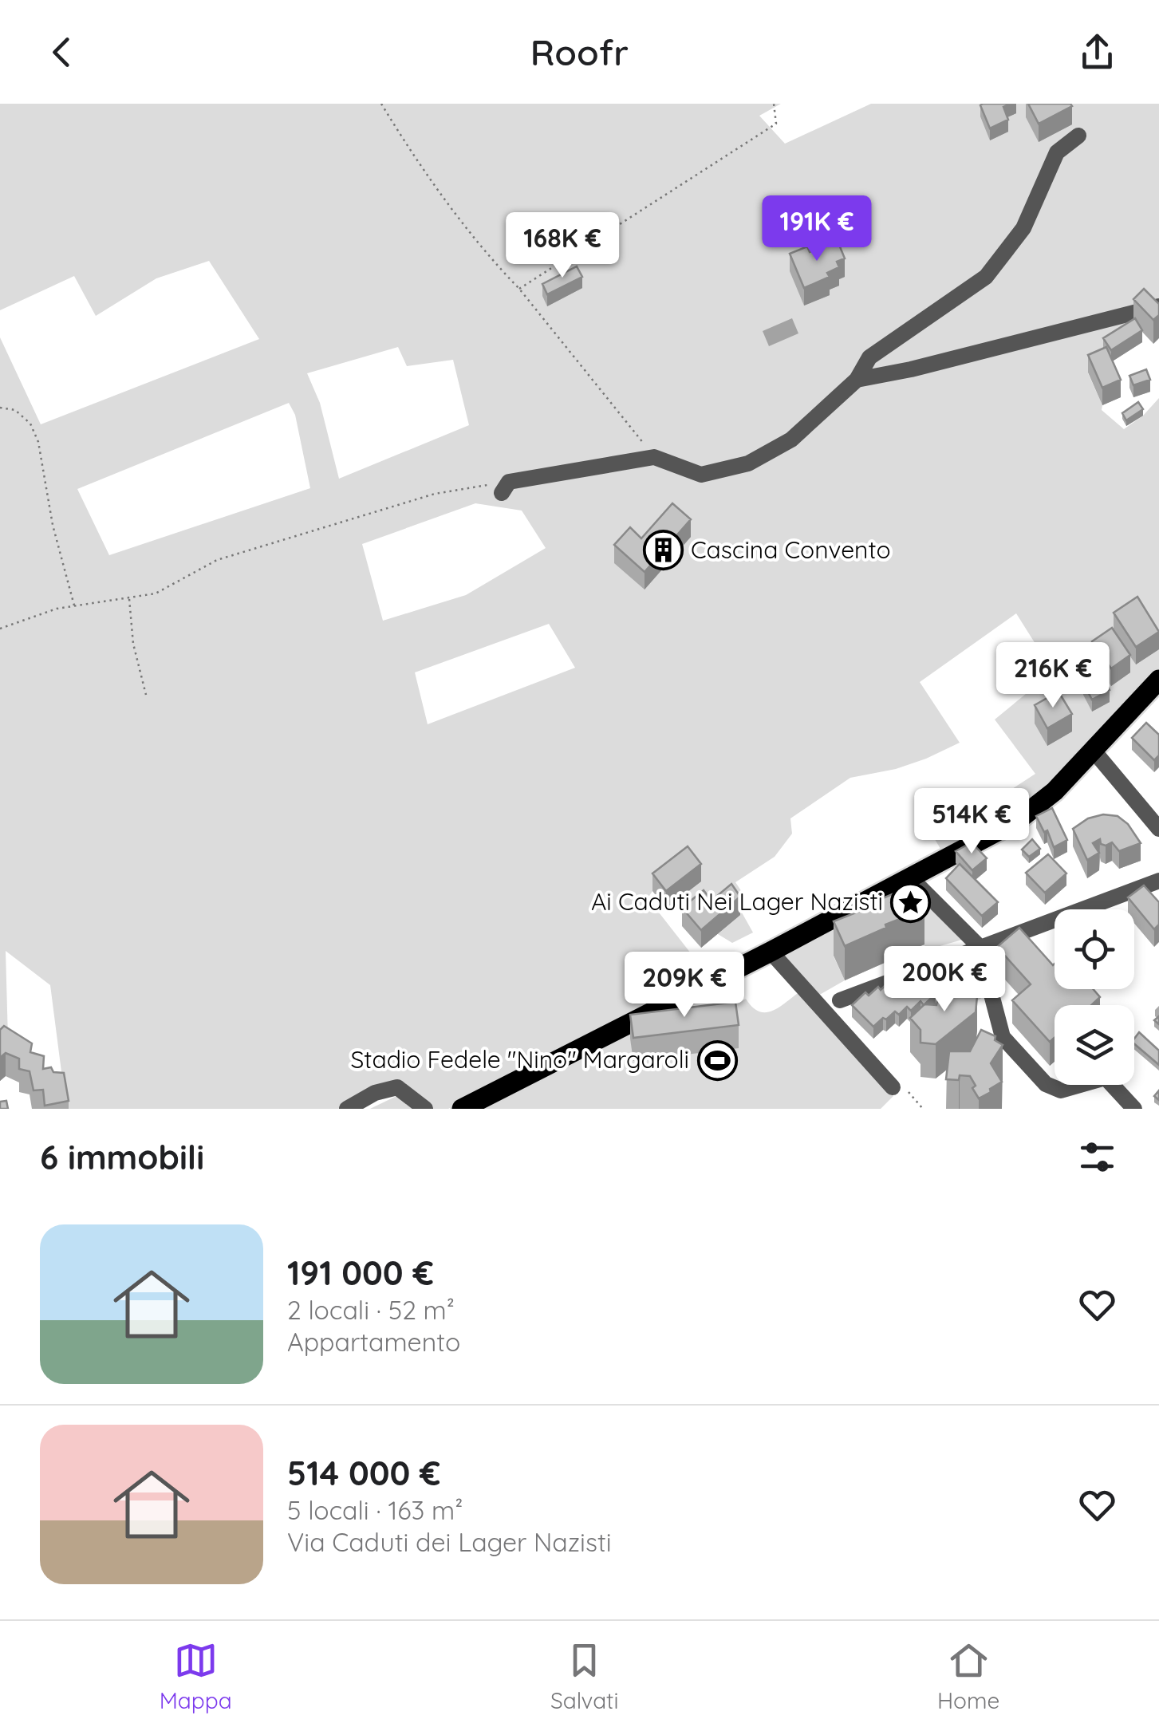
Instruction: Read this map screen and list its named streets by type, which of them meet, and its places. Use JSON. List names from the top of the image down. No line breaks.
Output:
{"places":{"building":["Cascina Convento"],"place":["Ai Caduti Nei Lager Nazisti"],"sports":["Stadio Fedele \"Nino\" Margaroli"]},"page":{"header":"Roofr","price":["191K €","168K €","216K €","514K €","200K €","209K €"],"heading":"6 immobili","list":[{"name":"191 000 €","note":"2 locali · 52 m² · Appartamento"},{"name":"514 000 €","note":"5 locali · 163 m² · Via Caduti dei Lager Nazisti"}],"tabs":["Mappa","Salvati","Home"]}}
